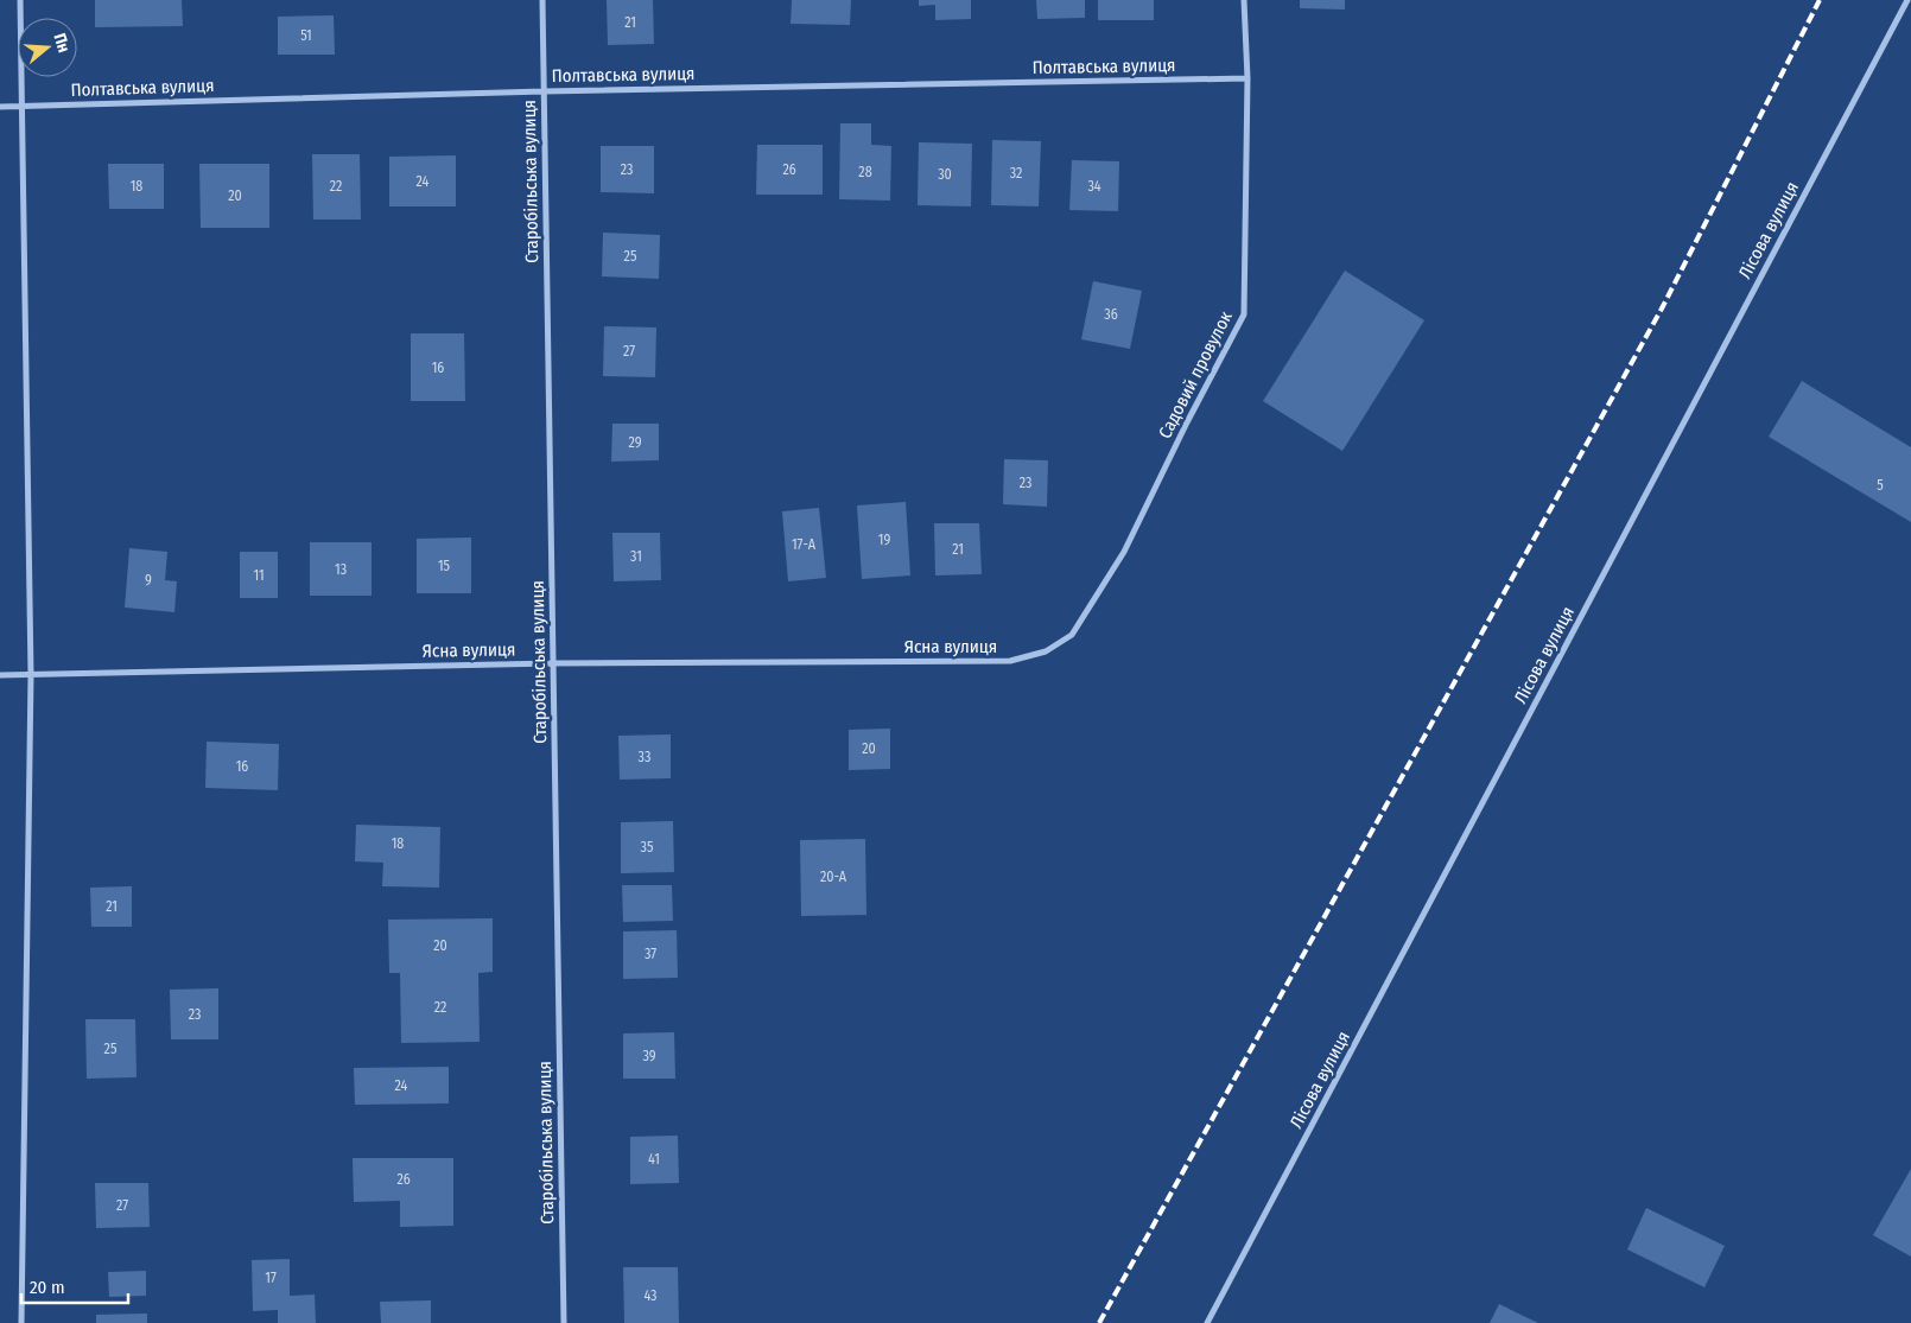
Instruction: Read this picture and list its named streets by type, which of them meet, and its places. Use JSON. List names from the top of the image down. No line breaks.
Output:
{"streets":{"street":["Полтавська вулиця","Старобільська вулиця","Лісова вулиця","Садовий провулок","Ясна вулиця"]},"crossings":[["Полтавська вулиця","Старобільська вулиця"],["Полтавська вулиця","Садовий провулок"],["Старобільська вулиця","Ясна вулиця"],["Садовий провулок","Ясна вулиця"]],"house_numbers":["21","51","23","26","28","32","30","24","18","22","34","20","25","36","27","16","29","23","5","19","17-А","21","31","15","13","11","9","20","33","16","18","35","20-А","21","20","37","22","23","25","39","24","41","26","27","17","43"],"scale_bar":"20 m","north":"right"}
